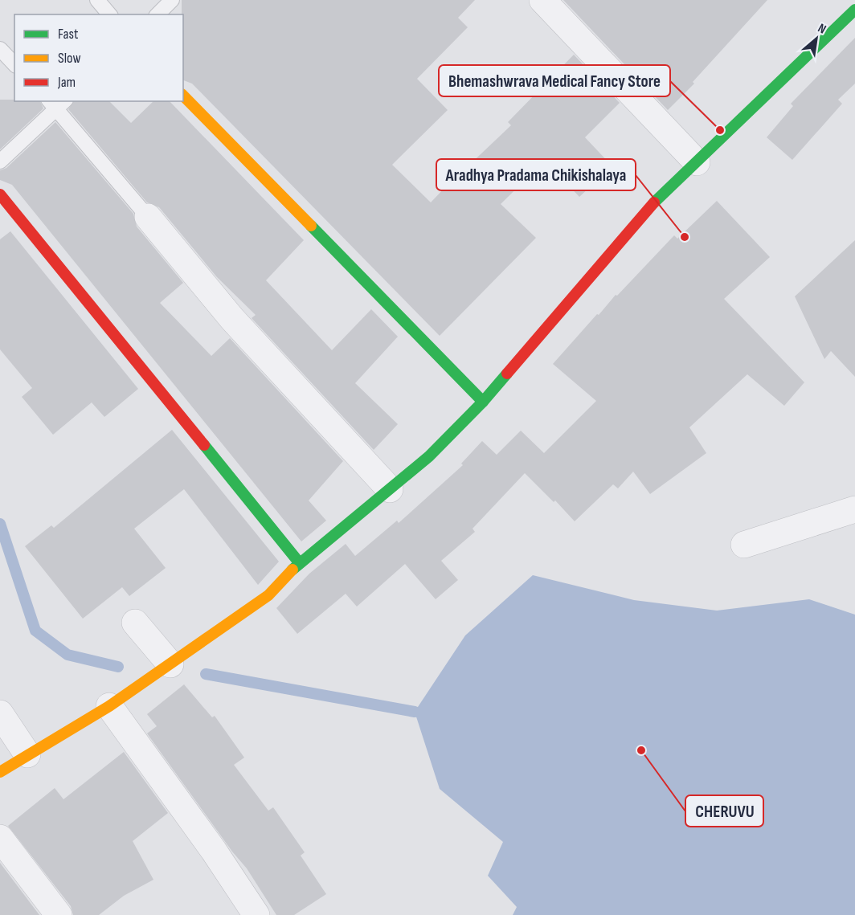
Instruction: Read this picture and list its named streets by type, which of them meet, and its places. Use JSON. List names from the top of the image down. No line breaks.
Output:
{"places":["Bhemashwrava Medical Fancy Store","Aradhya Pradama Chikishalaya","CHERUVU"],"legend":["Fast","Slow","Jam"],"north":"top right"}
